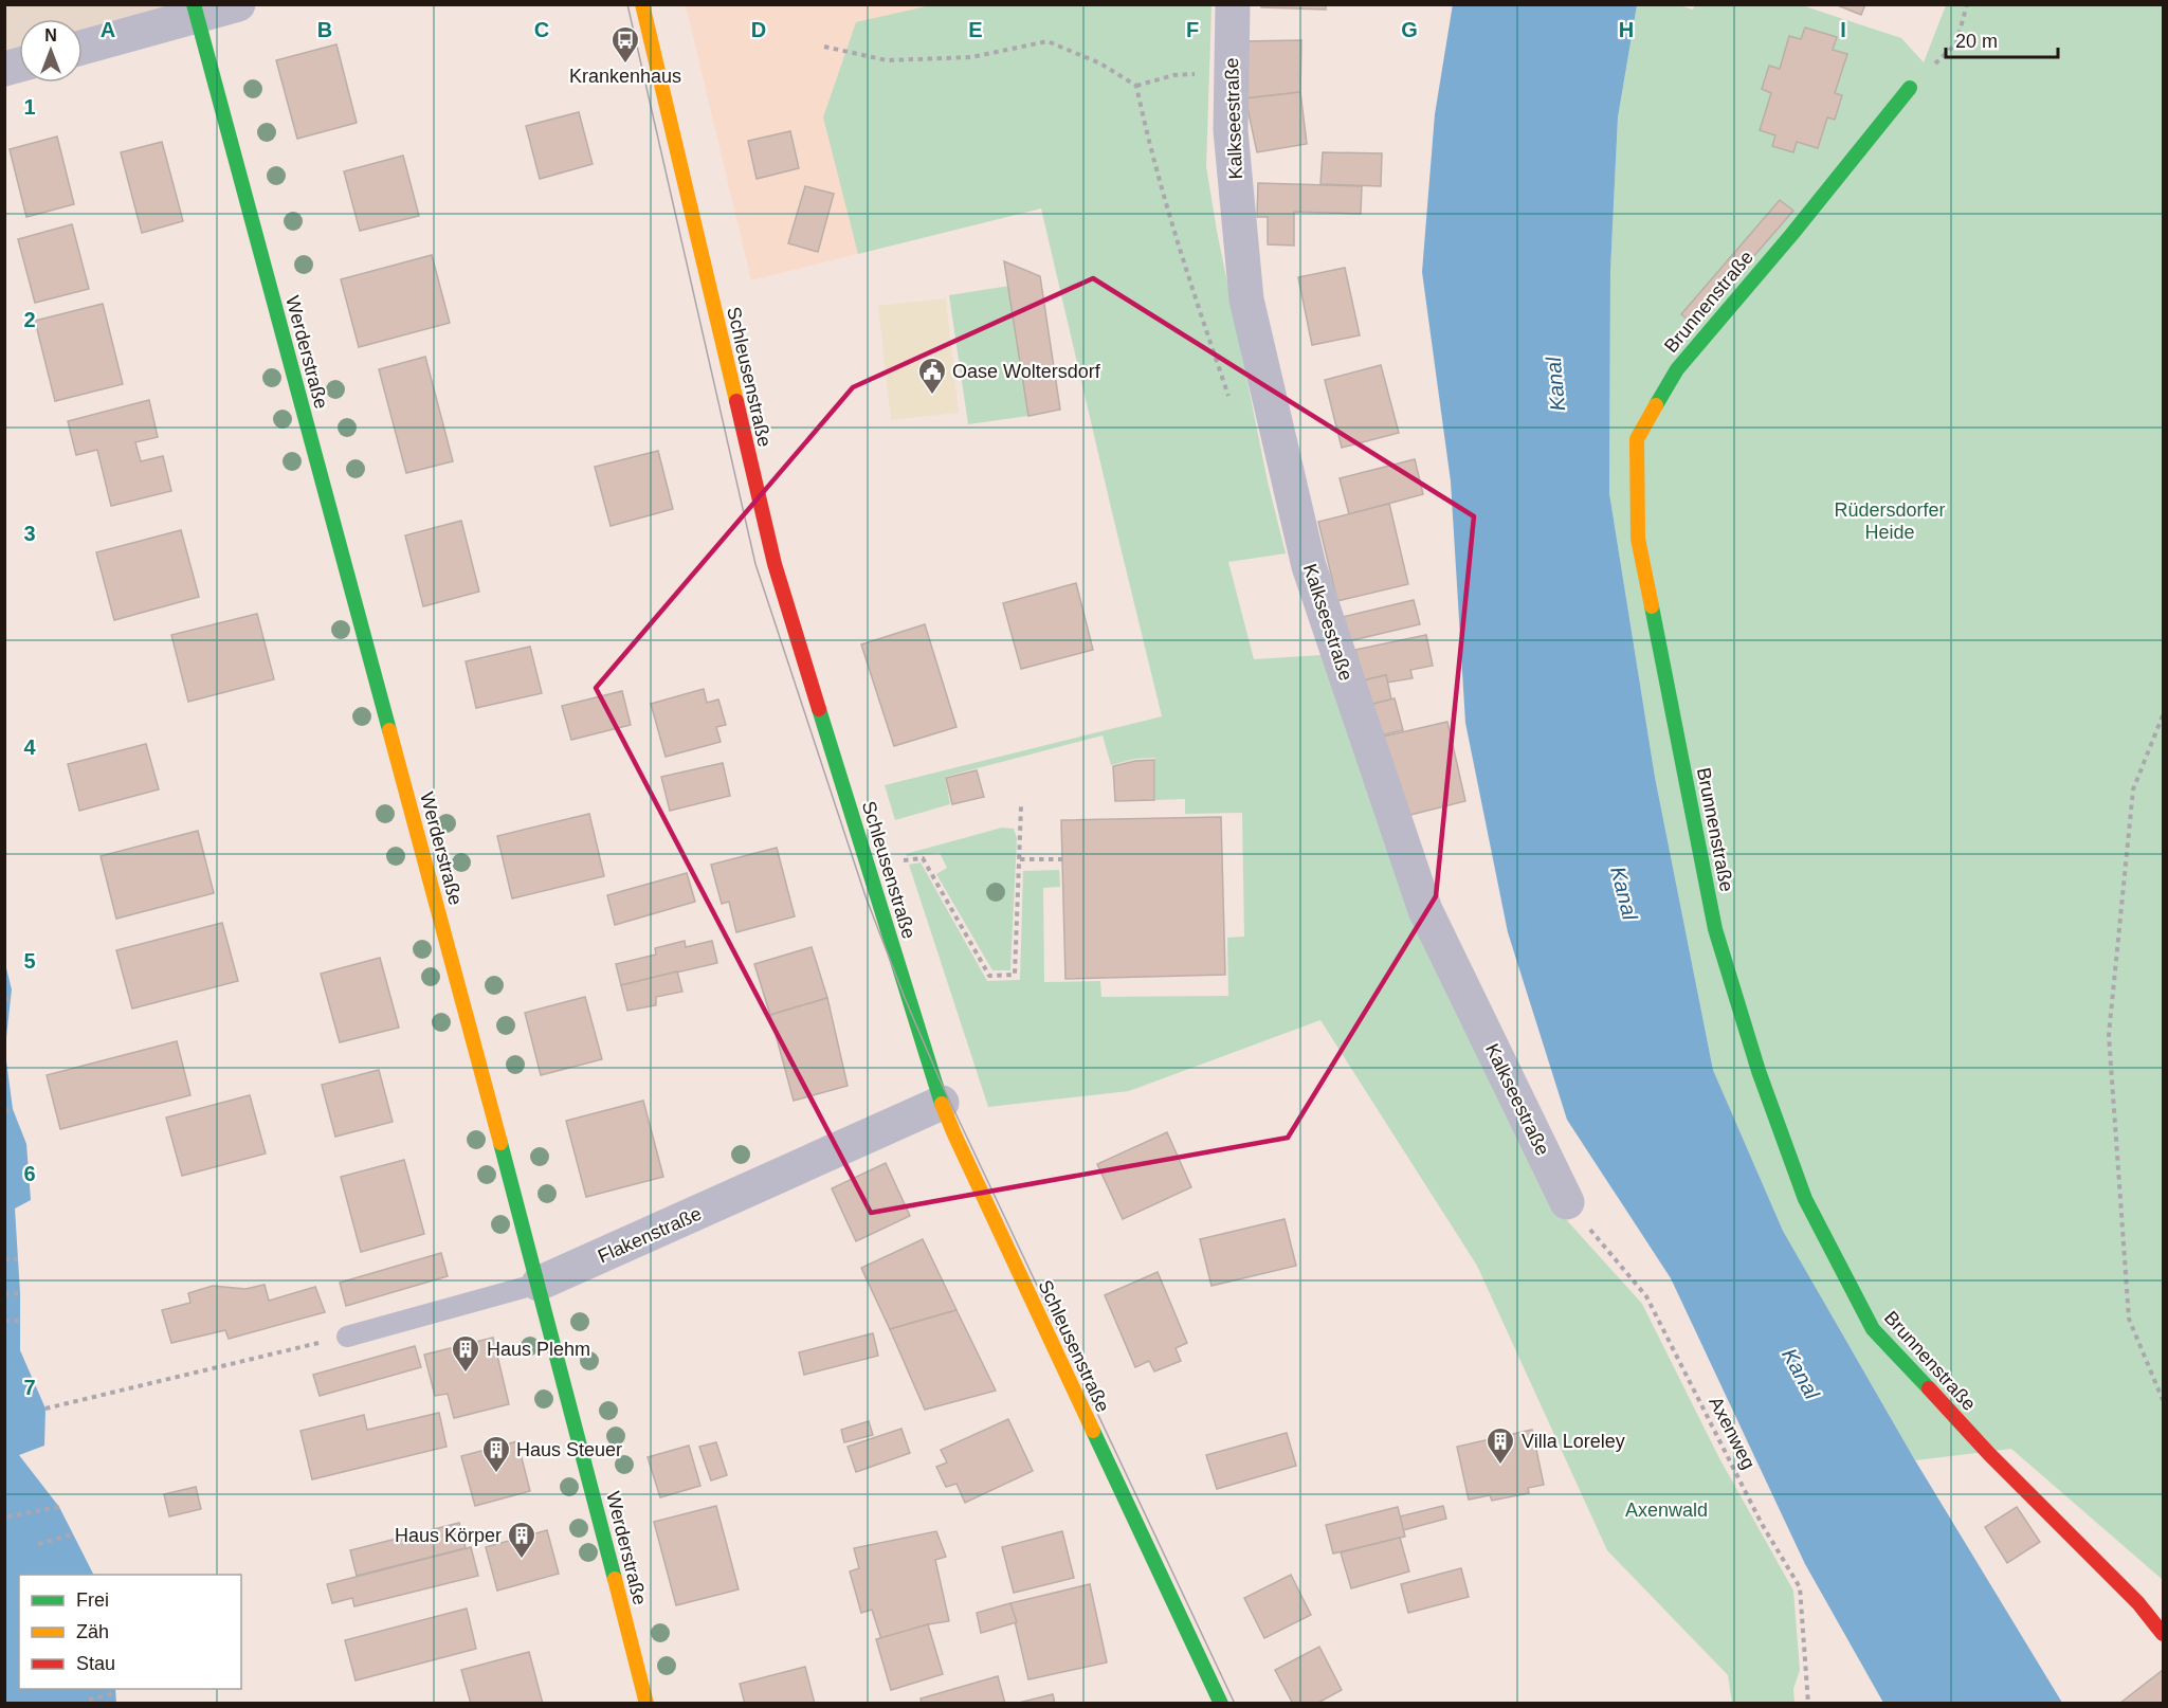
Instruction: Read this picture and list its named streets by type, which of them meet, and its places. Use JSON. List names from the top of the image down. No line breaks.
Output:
{"streets":{"street":["Kalkseestraße","Brunnenstraße","Werderstraße","Schleusenstraße","Flakenstraße"],"path":["Axenweg"]},"crossings":[["Kalkseestraße","Axenweg"],["Werderstraße","Flakenstraße"],["Schleusenstraße","Flakenstraße"]],"water":["Kanal"],"parks":["Rüdersdorfer Heide","Axenwald"],"places":{"bus stop":["Krankenhaus"],"public building":["Oase Woltersdorf"],"building":["Haus Plehm","Villa Loreley","Haus Steuer","Haus Körper"]},"legend":["Frei","Zäh","Stau"],"scale_bar":"20 m","north":"top","grid":{"columns":["A","B","C","D","E","F","G","H","I"],"rows":["1","2","3","4","5","6","7"]}}
